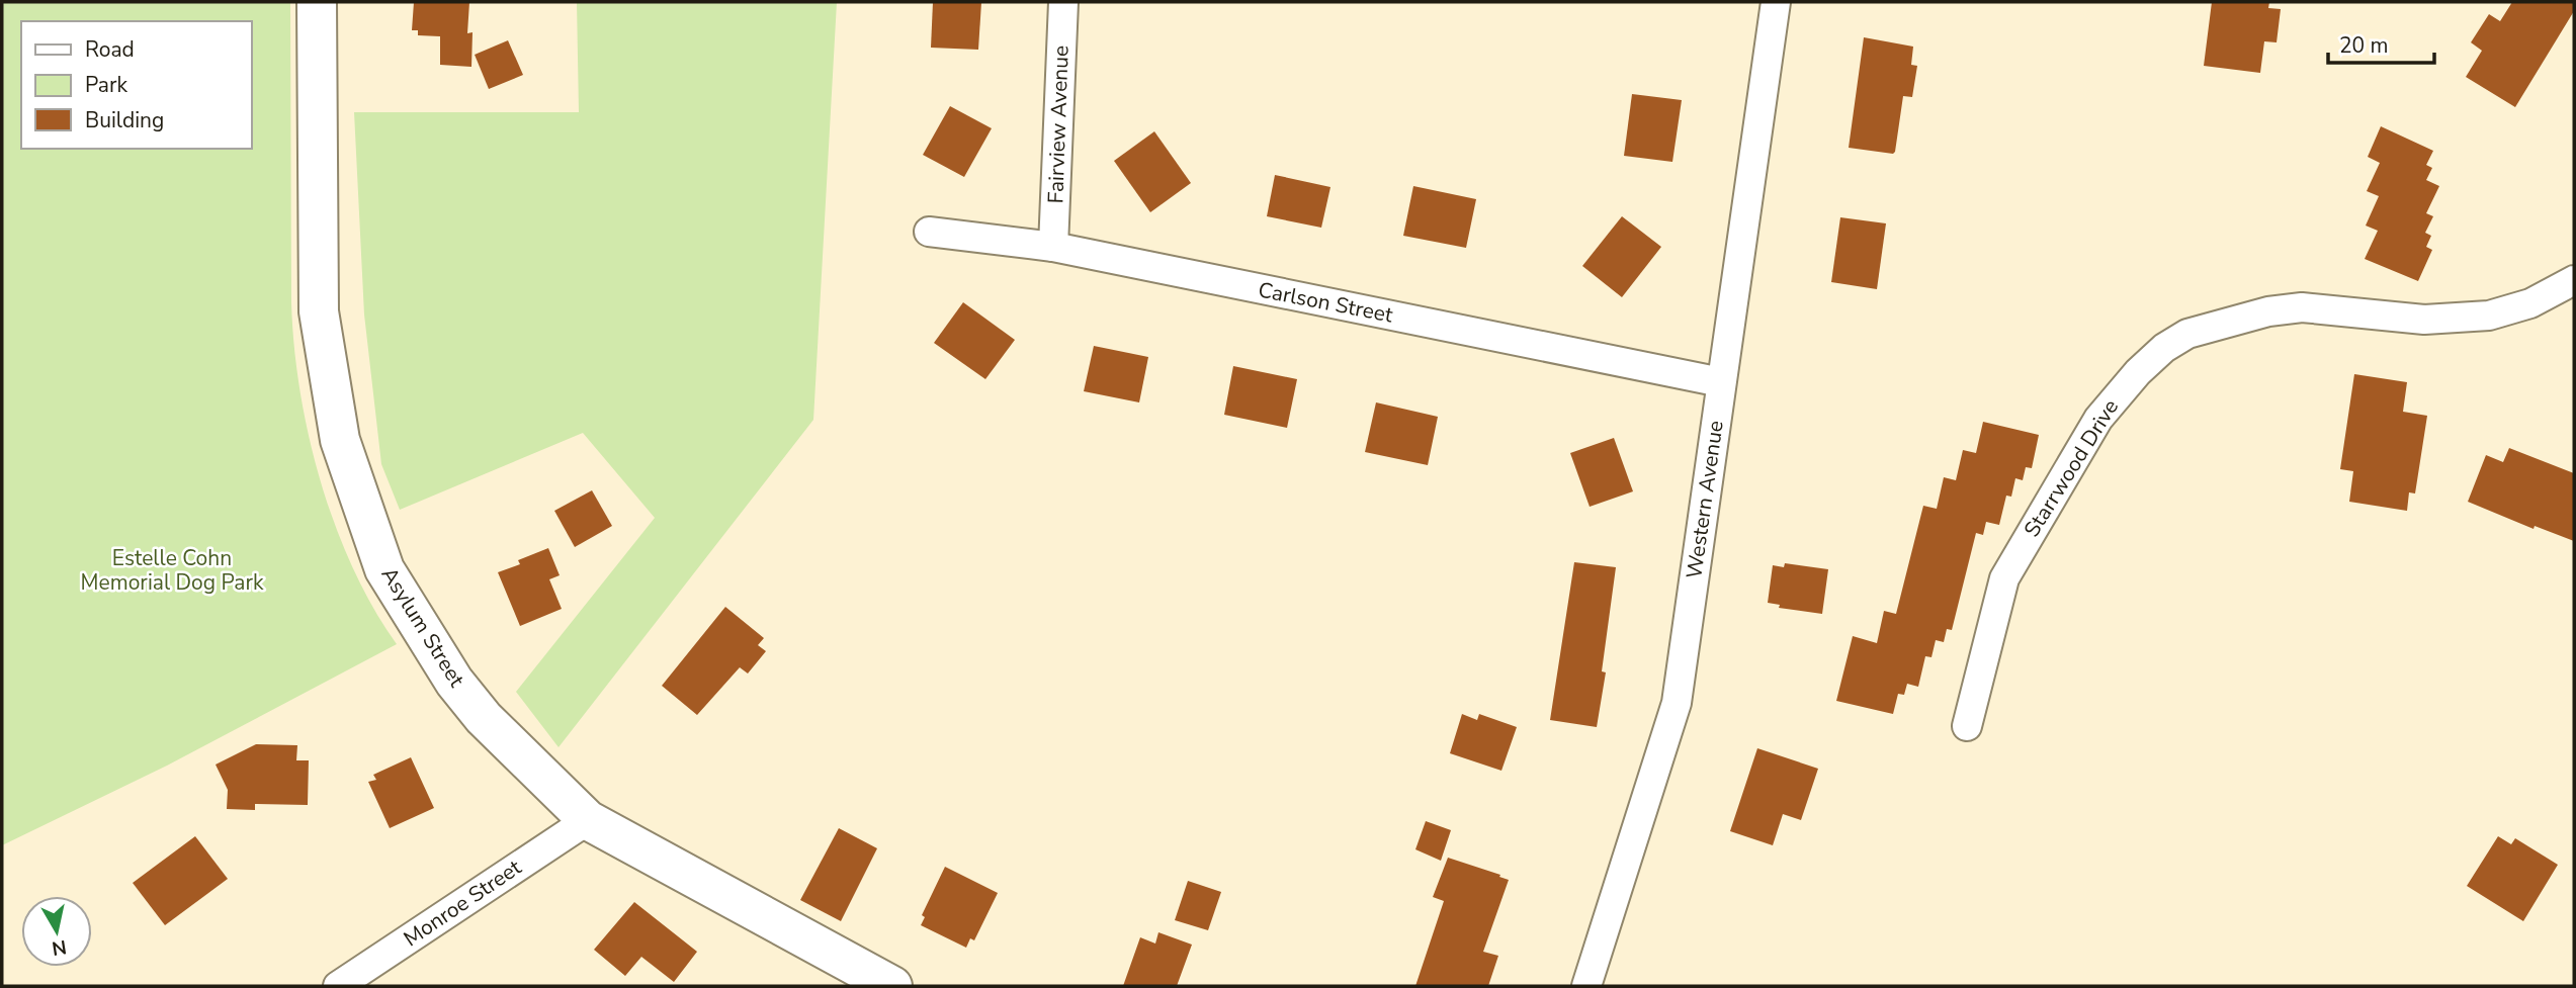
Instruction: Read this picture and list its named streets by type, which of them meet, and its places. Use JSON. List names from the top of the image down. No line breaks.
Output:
{"streets":{"street":["Fairview Avenue","Carlson Street","Starrwood Drive","Western Avenue","Asylum Street","Monroe Street"]},"crossings":[["Fairview Avenue","Carlson Street"],["Carlson Street","Western Avenue"],["Asylum Street","Monroe Street"]],"parks":["Estelle Cohn Memorial Dog Park"],"legend":["Road","Park","Building"],"scale_bar":"20 m","north":"bottom"}
